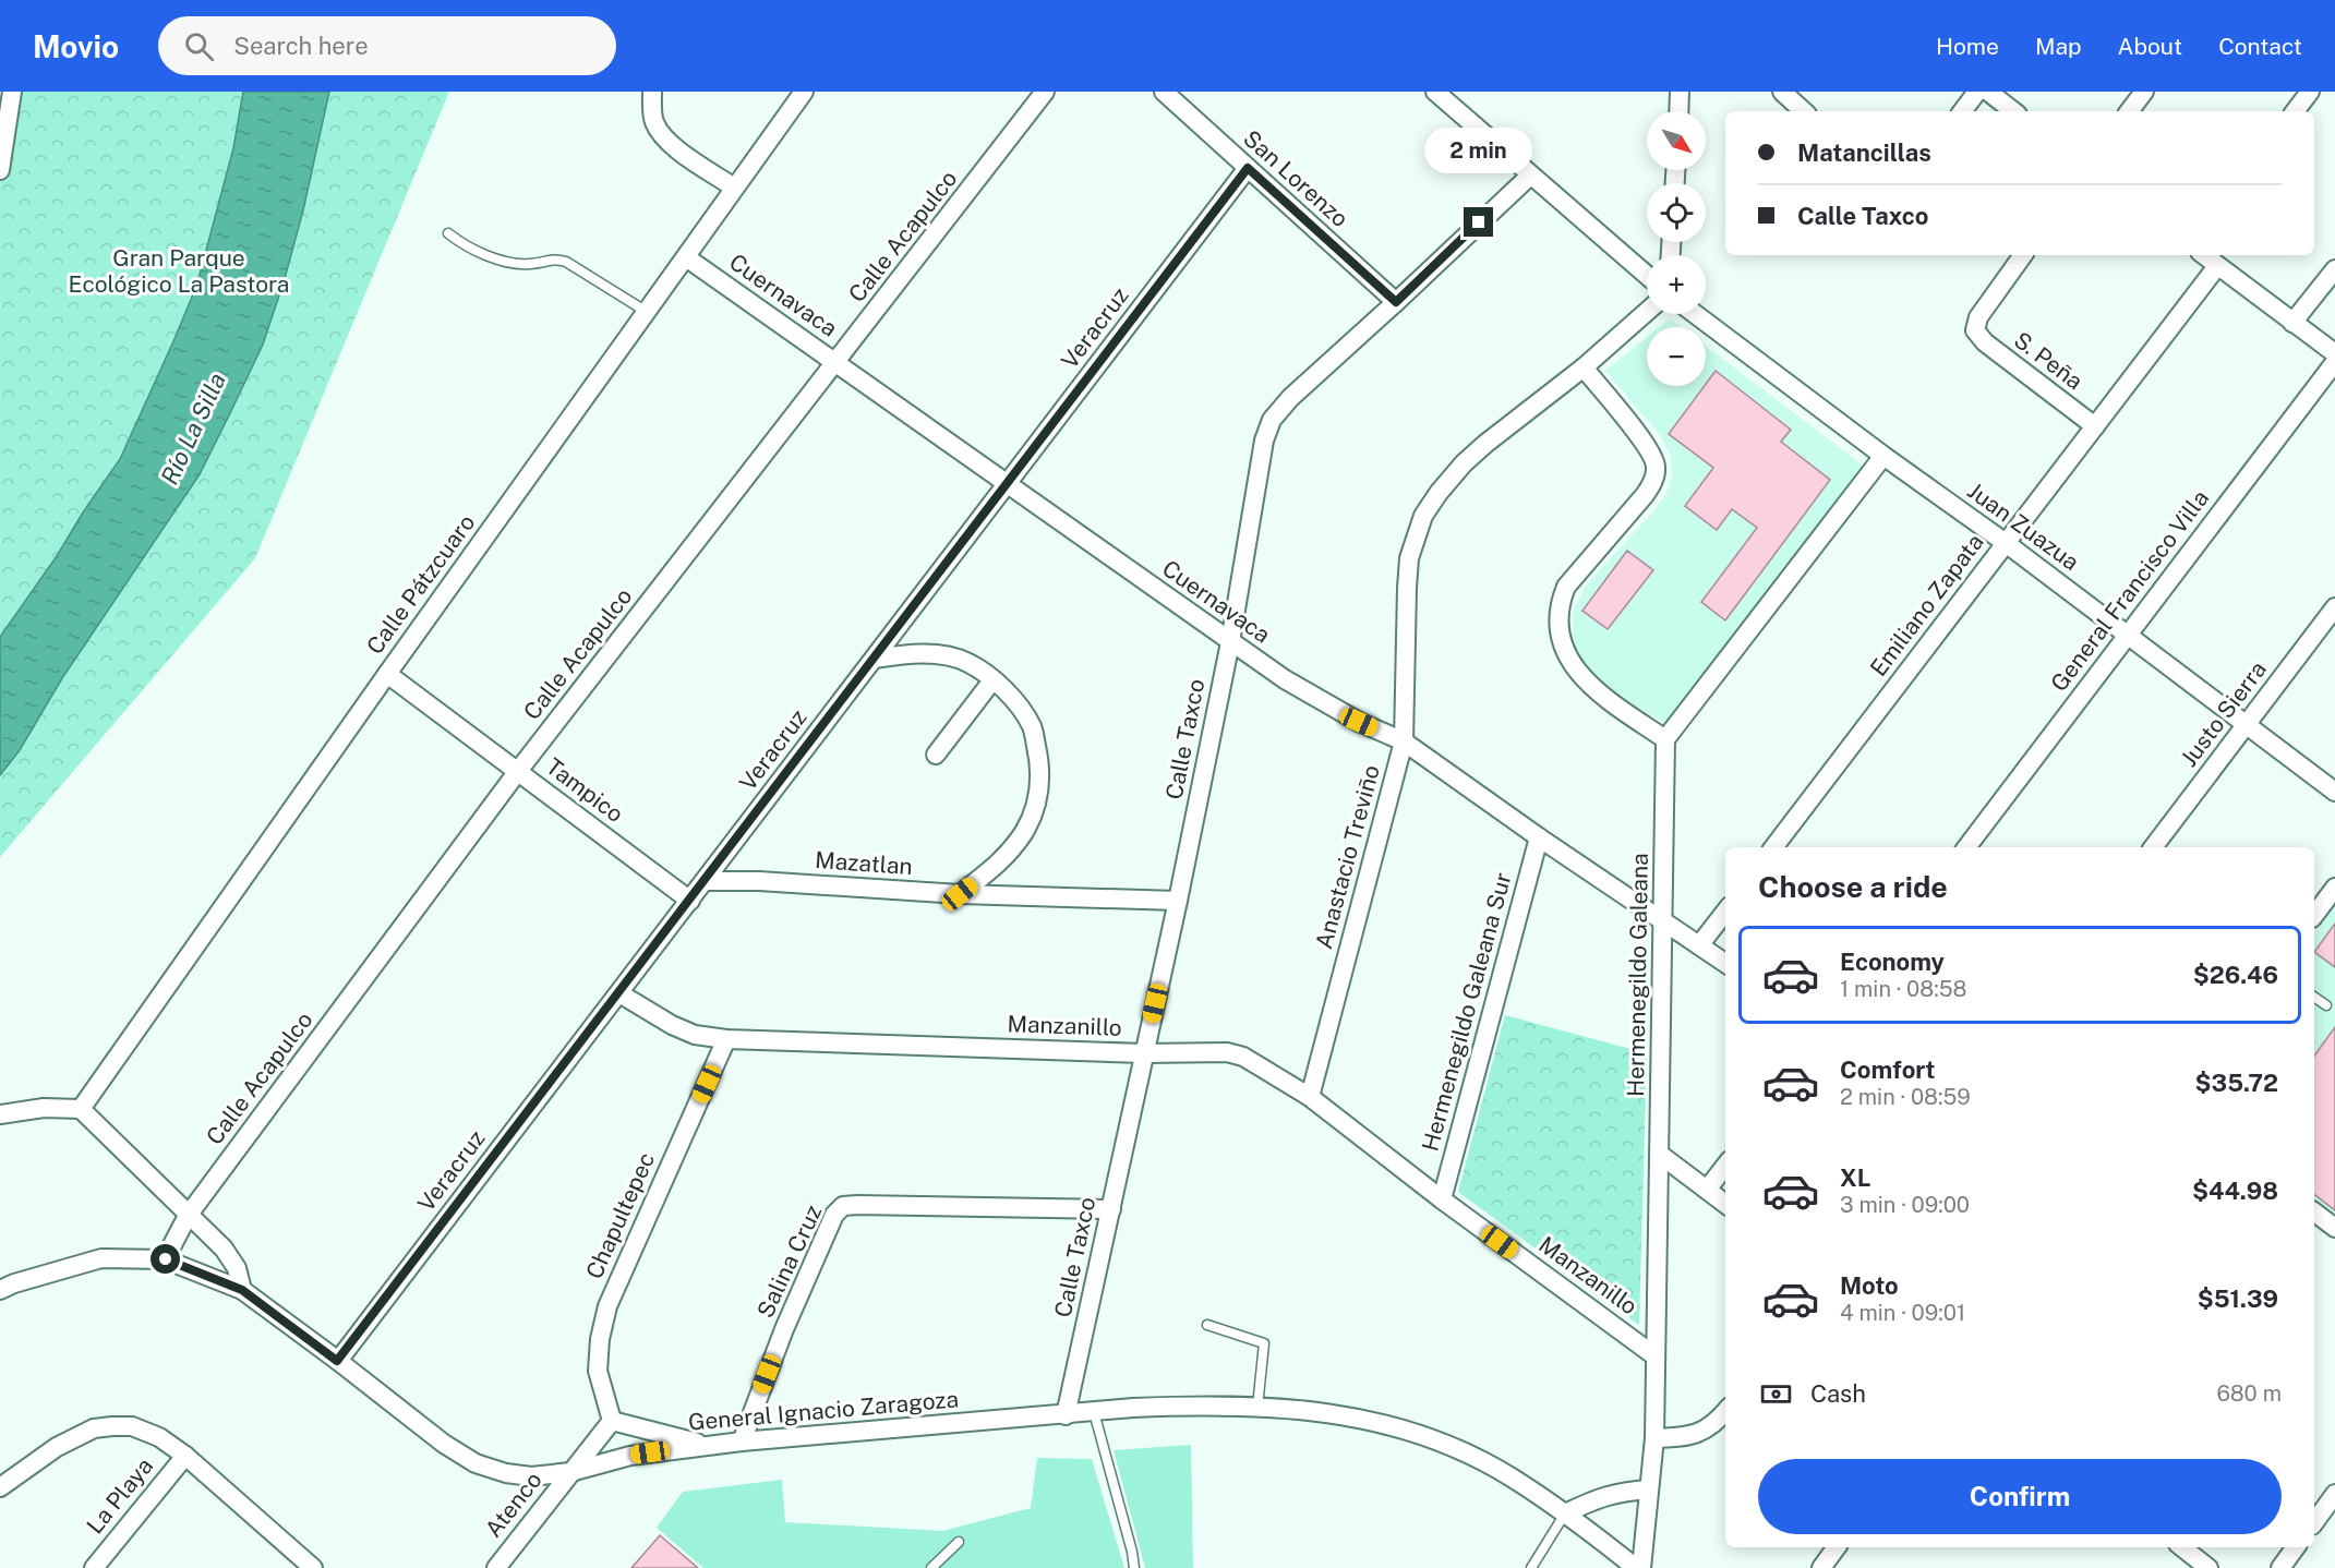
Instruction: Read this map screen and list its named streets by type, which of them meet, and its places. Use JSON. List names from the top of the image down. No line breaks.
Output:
{"streets":{"street":["San Lorenzo","Calle Acapulco","Cuernavaca","Veracruz","S. Peña","Juan Zuazua","Calle Pátzcuaro","General Francisco Villa","Emiliano Zapata","Justo Sierra","Calle Taxco","Tampico","Anastacio Treviño","Mazatlan","Hermenegildo Galeana","Hermenegildo Galeana Sur","Manzanillo","Chapultepec","Salina Cruz","General Ignacio Zaragoza","La Playa","Atenco"]},"crossings":[["San Lorenzo","Veracruz"],["San Lorenzo","Calle Taxco"],["Calle Acapulco","Cuernavaca"],["Calle Acapulco","Tampico"],["Calle Acapulco","General Ignacio Zaragoza"],["Cuernavaca","Veracruz"],["Cuernavaca","Calle Pátzcuaro"],["Cuernavaca","Calle Taxco"],["Cuernavaca","Anastacio Treviño"],["Cuernavaca","Hermenegildo Galeana"],["Cuernavaca","Hermenegildo Galeana Sur"],["Veracruz","Tampico"],["Veracruz","Mazatlan"],["Veracruz","Manzanillo"],["Veracruz","General Ignacio Zaragoza"],["S. Peña","Emiliano Zapata"],["Juan Zuazua","General Francisco Villa"],["Juan Zuazua","Emiliano Zapata"],["Juan Zuazua","Justo Sierra"],["Calle Pátzcuaro","Tampico"],["Calle Taxco","Mazatlan"],["Calle Taxco","Manzanillo"],["Calle Taxco","Salina Cruz"],["Calle Taxco","General Ignacio Zaragoza"],["Anastacio Treviño","Manzanillo"],["Hermenegildo Galeana","Manzanillo"],["Hermenegildo Galeana Sur","Manzanillo"],["Manzanillo","Chapultepec"],["Salina Cruz","General Ignacio Zaragoza"],["General Ignacio Zaragoza","Atenco"]],"water":["Río La Silla"],"parks":["Gran Parque Ecológico La Pastora"],"north":"bottom right","page":{"header":"Movio","search":"Search here","nav":["Home","Map","About","Contact"],"map_buttons":["+","−"],"banner":["Matancillas","Calle Taxco"],"bubble":"2 min","heading":"Choose a ride","list":[{"name":"Economy","note":"1 min · 08:58","value":"$26.46"},{"name":"Comfort","note":"2 min · 08:59","value":"$35.72"},{"name":"XL","note":"3 min · 09:00","value":"$44.98"},{"name":"Moto","note":"4 min · 09:01","value":"$51.39"}],"pay":["Cash","680 m"],"buttons":"Confirm"}}
